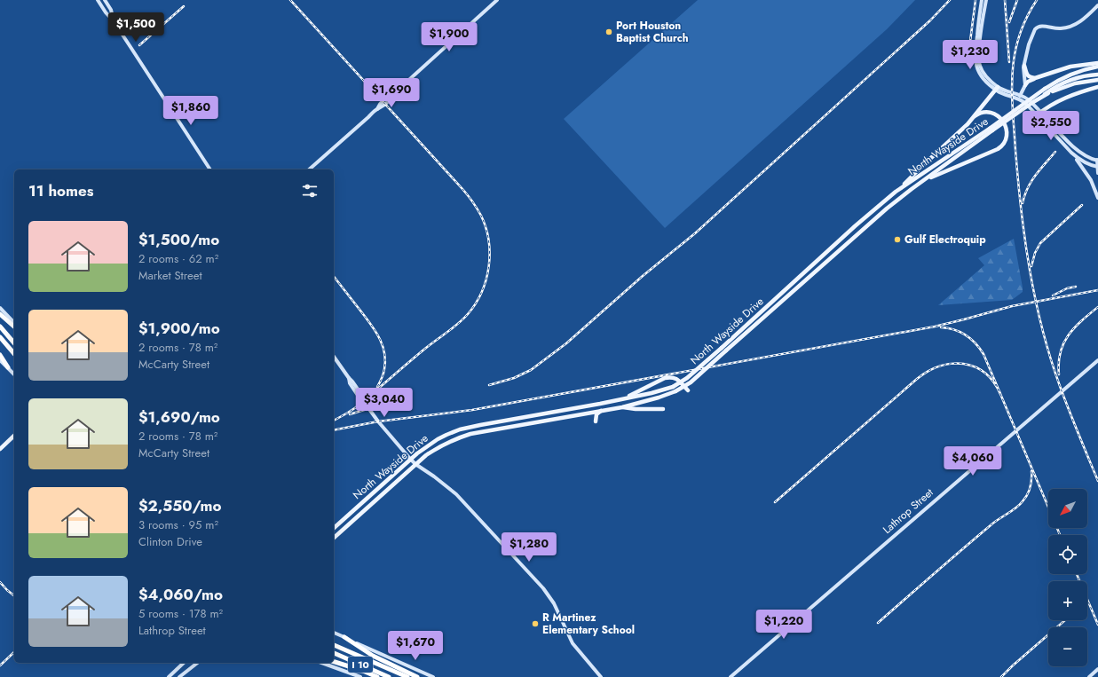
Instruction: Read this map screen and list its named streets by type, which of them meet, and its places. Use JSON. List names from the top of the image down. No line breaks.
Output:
{"streets":{"highway":["I 10"],"main road":["North Wayside Drive","Lathrop Street"]},"places":["Port Houston Baptist Church","Gulf Electroquip","R Martinez Elementary School"],"north":"bottom left","page":{"price":["$1,500","$1,900","$1,230","$1,690","$1,860","$2,550","$3,040","$4,060","$1,280","$1,220","$1,670"],"heading":"11 homes","list":[{"name":"$1,500/mo","note":"2 rooms · 62 m² · Market Street"},{"name":"$1,900/mo","note":"2 rooms · 78 m² · McCarty Street"},{"name":"$1,690/mo","note":"2 rooms · 78 m² · McCarty Street"},{"name":"$2,550/mo","note":"3 rooms · 95 m² · Clinton Drive"},{"name":"$4,060/mo","note":"5 rooms · 178 m² · Lathrop Street"}],"map_buttons":["+","−"]}}
